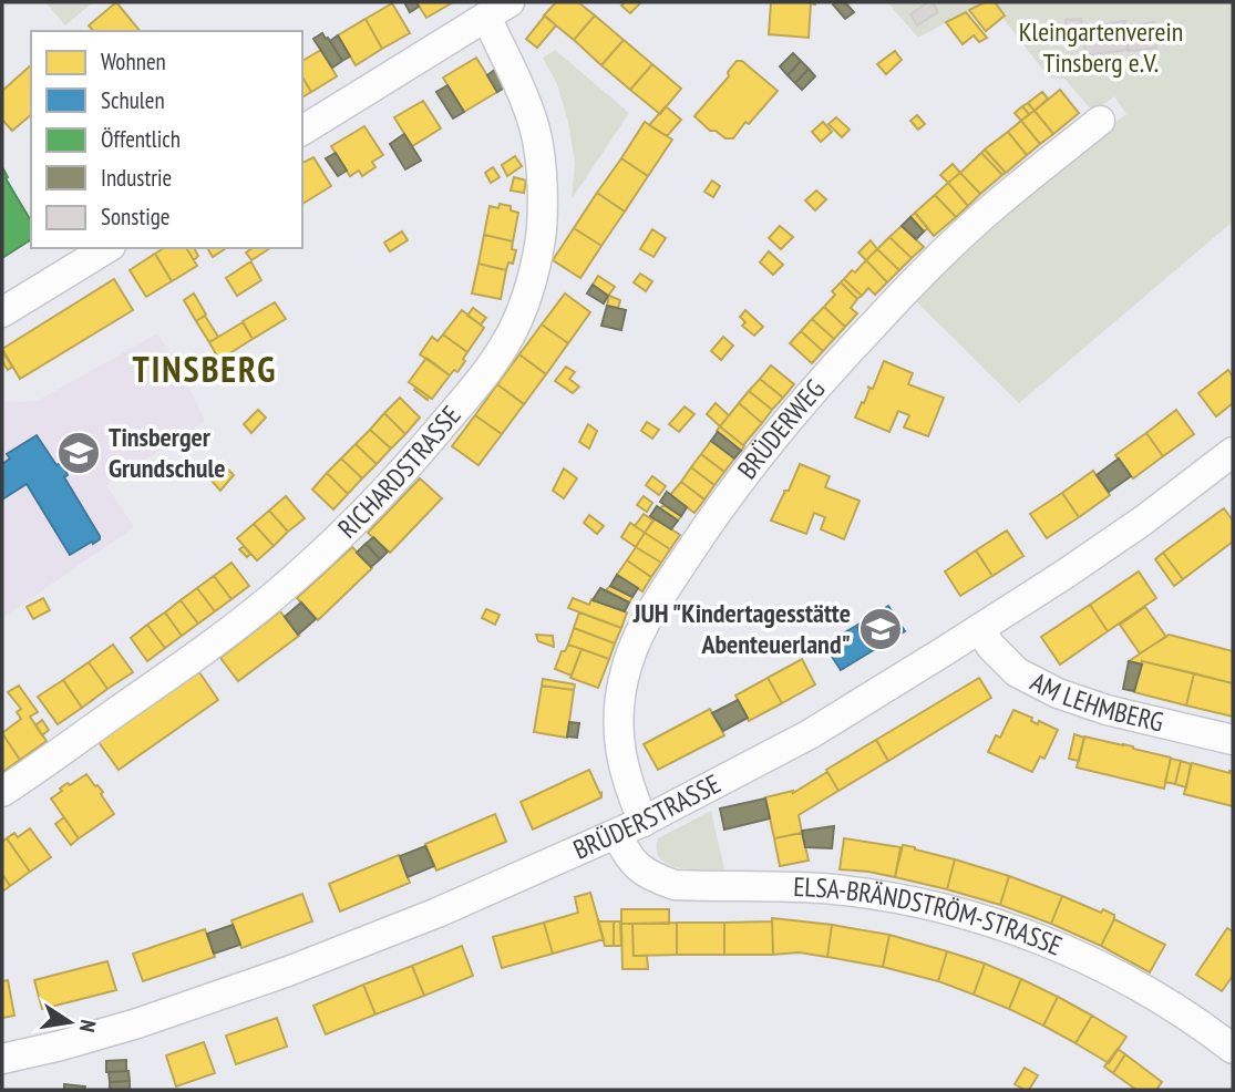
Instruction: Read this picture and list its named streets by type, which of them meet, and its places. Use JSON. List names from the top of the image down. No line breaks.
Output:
{"streets":{"street":["BRÜDERWEG","RICHARDSTRASSE","AM LEHMBERG","BRÜDERSTRASSE","ELSA-BRÄNDSTRÖM-STRASSE"]},"crossings":[["BRÜDERWEG","BRÜDERSTRASSE"],["AM LEHMBERG","BRÜDERSTRASSE"],["BRÜDERSTRASSE","ELSA-BRÄNDSTRÖM-STRASSE"]],"districts":["TINSBERG"],"parks":["Kleingartenverein Tinsberg e.V."],"places":{"school or university":["Tinsberger Grundschule","JUH \"Kindertagesstätte Abenteuerland\""]},"legend":["Wohnen","Schulen","Öffentlich","Industrie","Sonstige"],"north":"right"}
